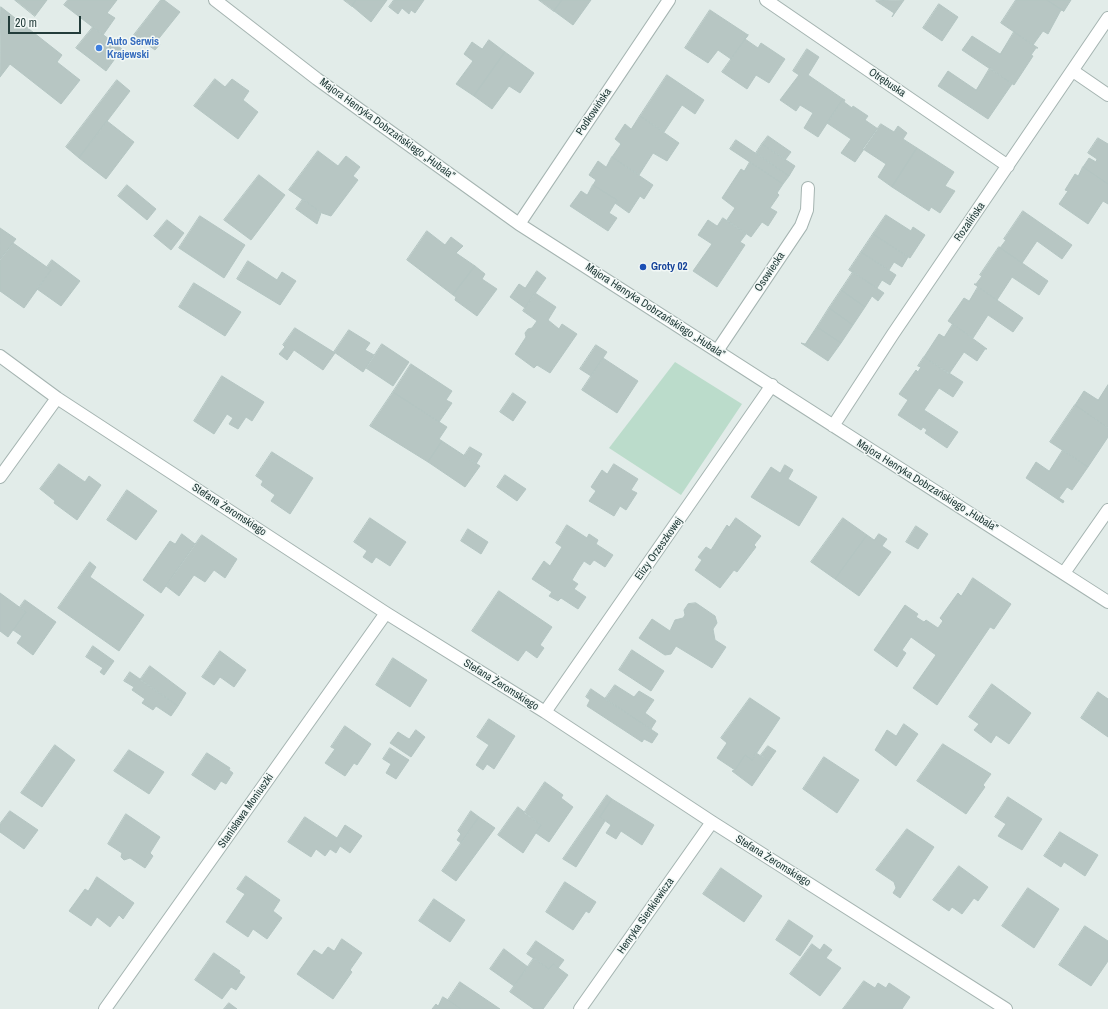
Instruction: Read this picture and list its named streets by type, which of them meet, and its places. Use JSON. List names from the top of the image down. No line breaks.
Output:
{"streets":{"street":["Otrębuska","Podkowińska","Majora Henryka Dobrzańskiego „Hubala”","Rozalińska","Osowiecka","Stefana Żeromskiego","Elizy Orzeszkowej","Stanisława Moniuszki","Henryka Sienkiewicza"]},"crossings":[["Otrębuska","Rozalińska"],["Podkowińska","Majora Henryka Dobrzańskiego „Hubala”"],["Majora Henryka Dobrzańskiego „Hubala”","Rozalińska"],["Majora Henryka Dobrzańskiego „Hubala”","Osowiecka"],["Majora Henryka Dobrzańskiego „Hubala”","Elizy Orzeszkowej"],["Stefana Żeromskiego","Elizy Orzeszkowej"],["Stefana Żeromskiego","Stanisława Moniuszki"],["Stefana Żeromskiego","Henryka Sienkiewicza"]],"places":["Auto Serwis Krajewski","Groty 02"],"scale_bar":"20 m"}
